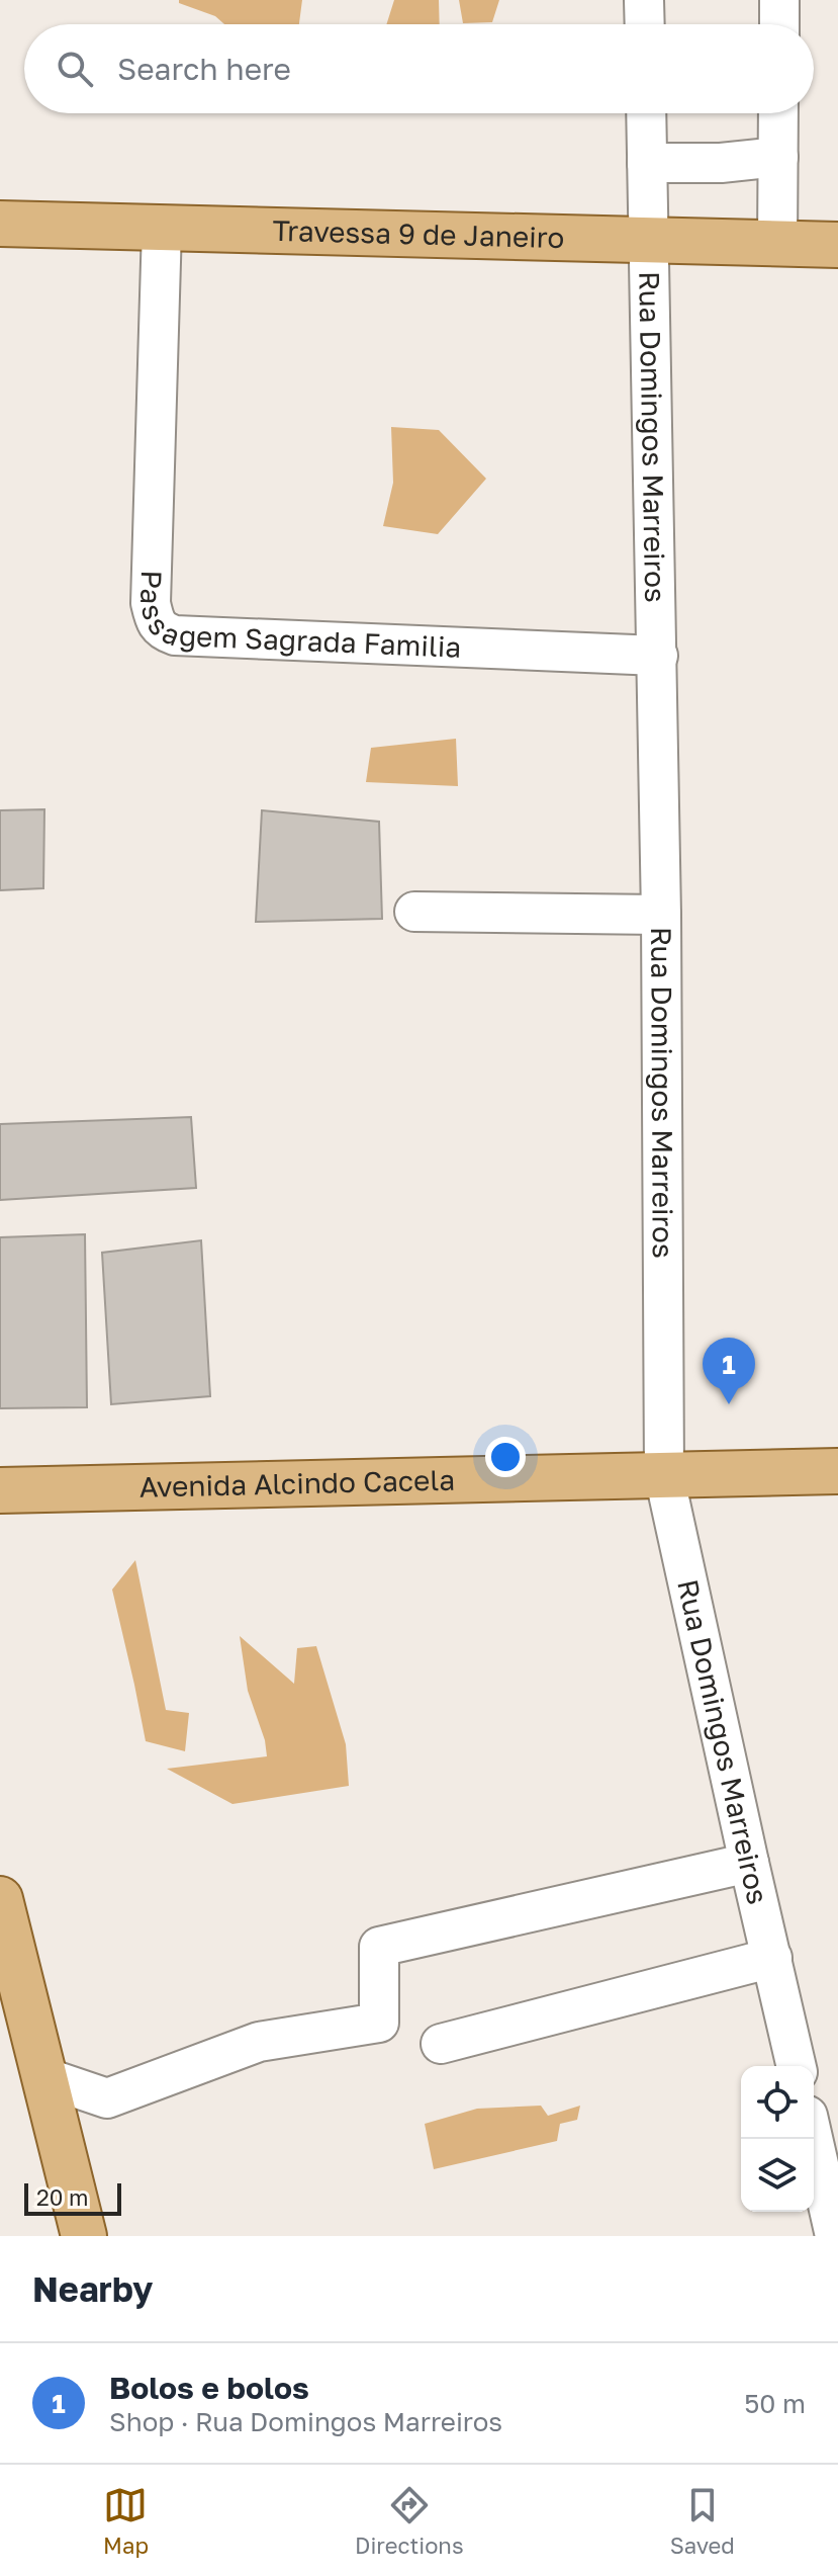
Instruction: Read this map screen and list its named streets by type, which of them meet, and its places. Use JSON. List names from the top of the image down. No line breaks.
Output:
{"streets":{"main road":["Travessa 9 de Janeiro","Avenida Alcindo Cacela"],"street":["Rua Domingos Marreiros","Passagem Sagrada Familia"]},"crossings":[["Travessa 9 de Janeiro","Rua Domingos Marreiros"],["Travessa 9 de Janeiro","Passagem Sagrada Familia"],["Rua Domingos Marreiros","Passagem Sagrada Familia"],["Rua Domingos Marreiros","Avenida Alcindo Cacela"]],"scale_bar":"20 m","page":{"search":"Search here","pins":"1","scale":"20 m","heading":"Nearby","list":[{"mark":"1","name":"Bolos e bolos","note":"Shop · Rua Domingos Marreiros","value":"50 m"}],"nav":["Map","Directions","Saved"]}}
